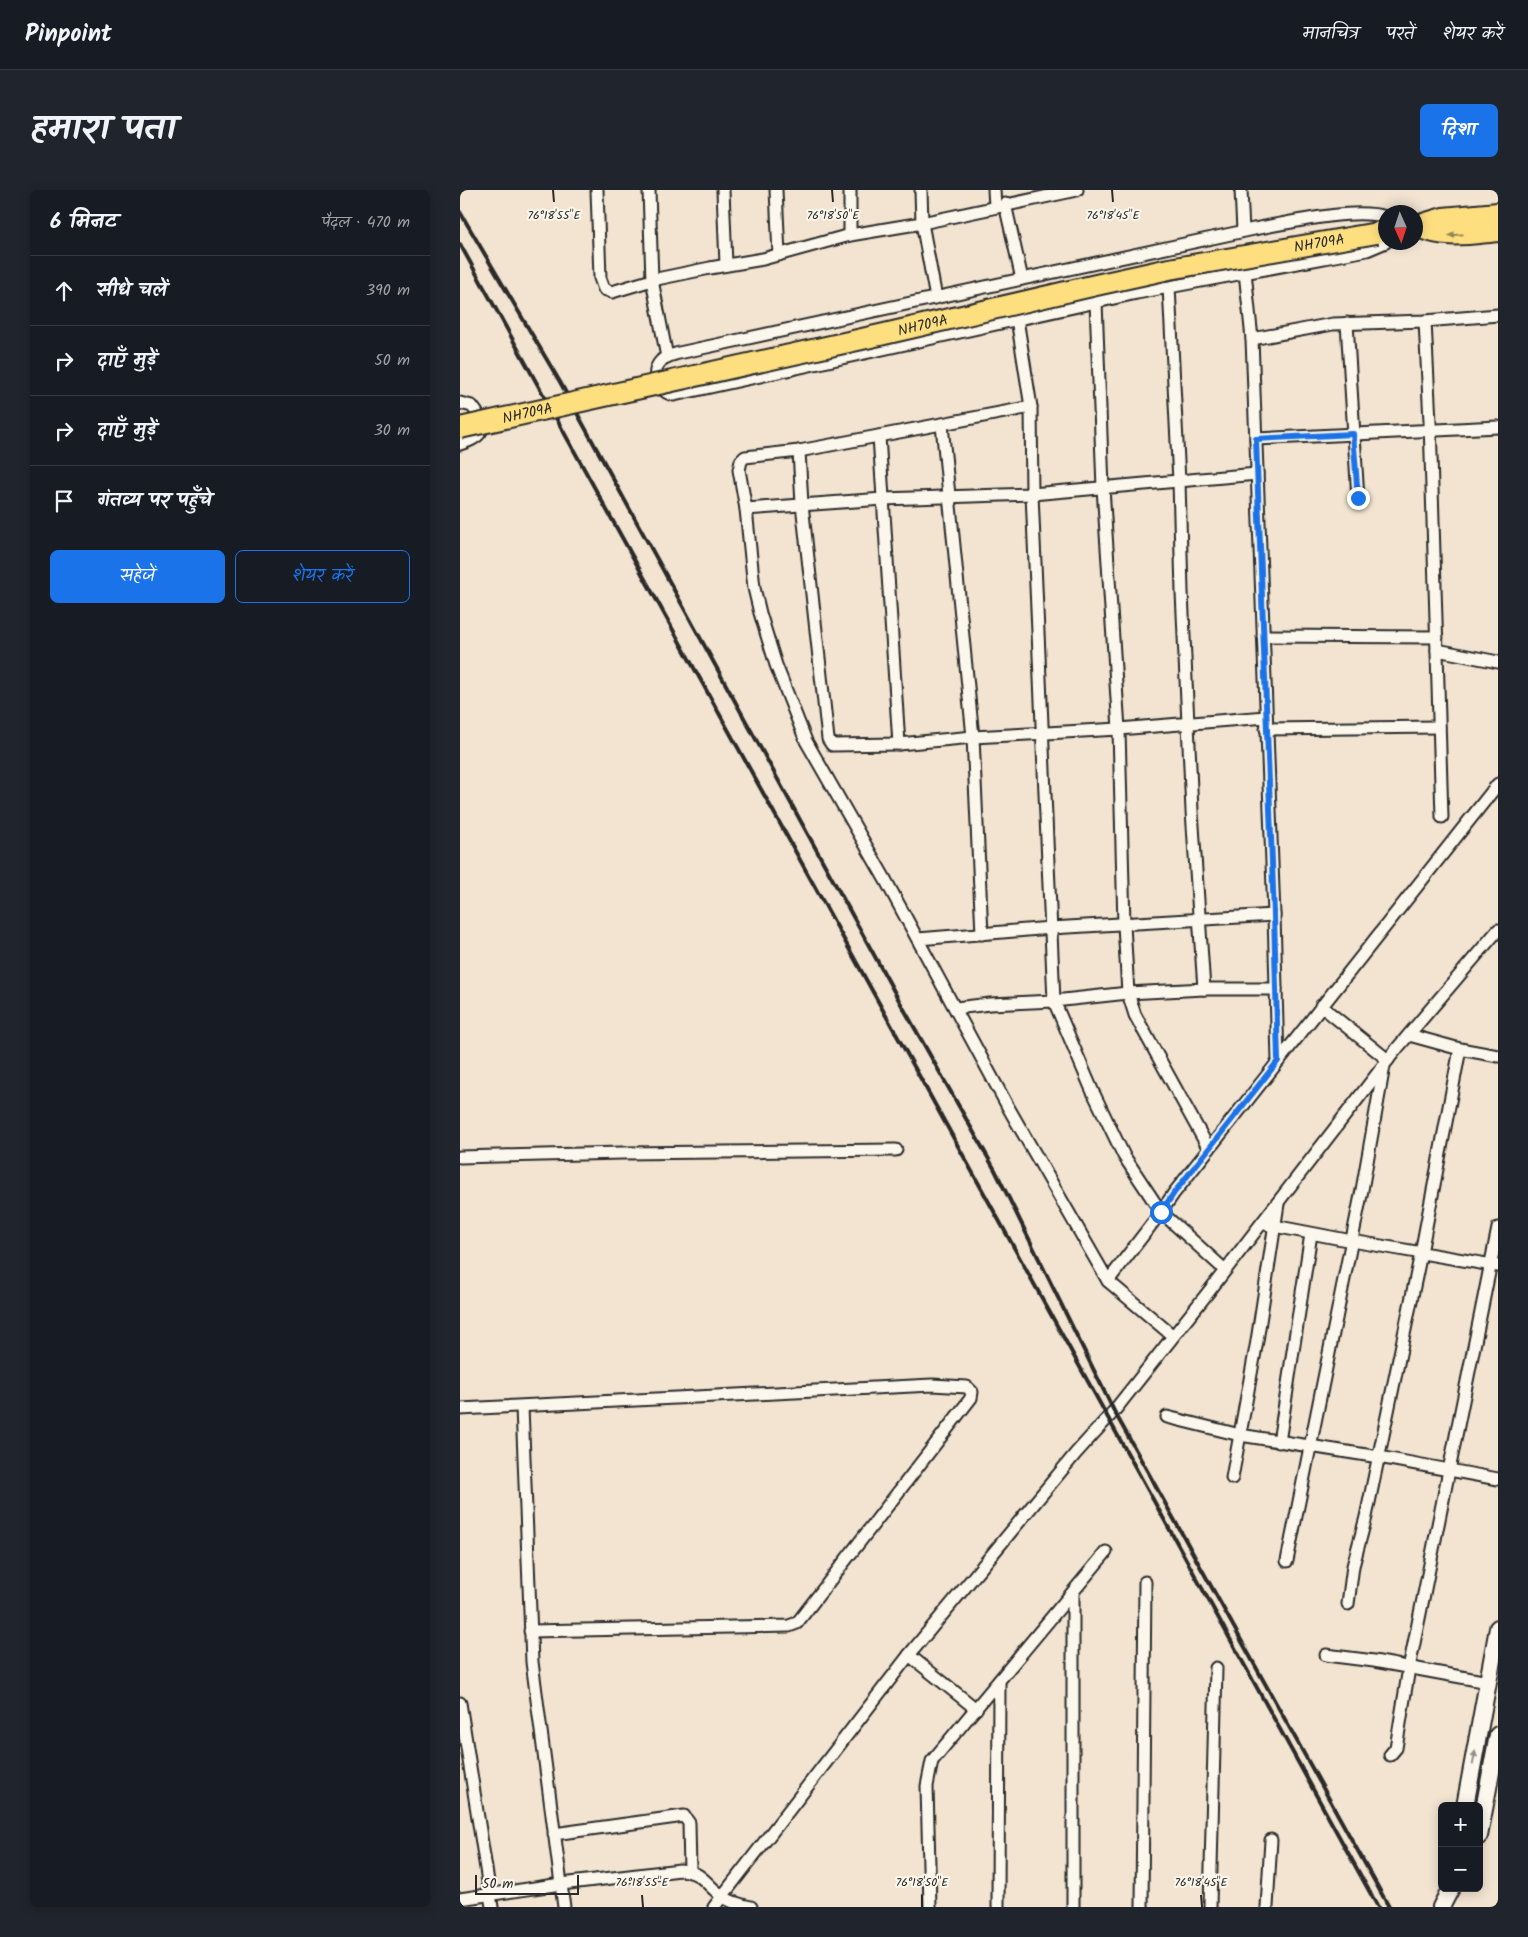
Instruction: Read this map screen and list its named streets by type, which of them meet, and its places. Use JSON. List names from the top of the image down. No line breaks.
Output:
{"streets":{"highway":["NH709A"]},"scale_bar":"50 m","north":"bottom","page":{"header":"Pinpoint","nav":["मानचित्र","परतें","शेयर करें"],"title":"हमारा पता","buttons":["दिशा",["सहेजें","शेयर करें"]],"heading":["6 मिनट","पैदल · 470 m"],"list":[["सीधे चलें","390 m"],["दाएँ मुड़ें","50 m"],["दाएँ मुड़ें","30 m"],"गंतव्य पर पहुँचे"],"map_buttons":["+","−"],"scale":"50 m"},"coordinates":["76°18'55\"E","76°18'50\"E","76°18'45\"E"]}
